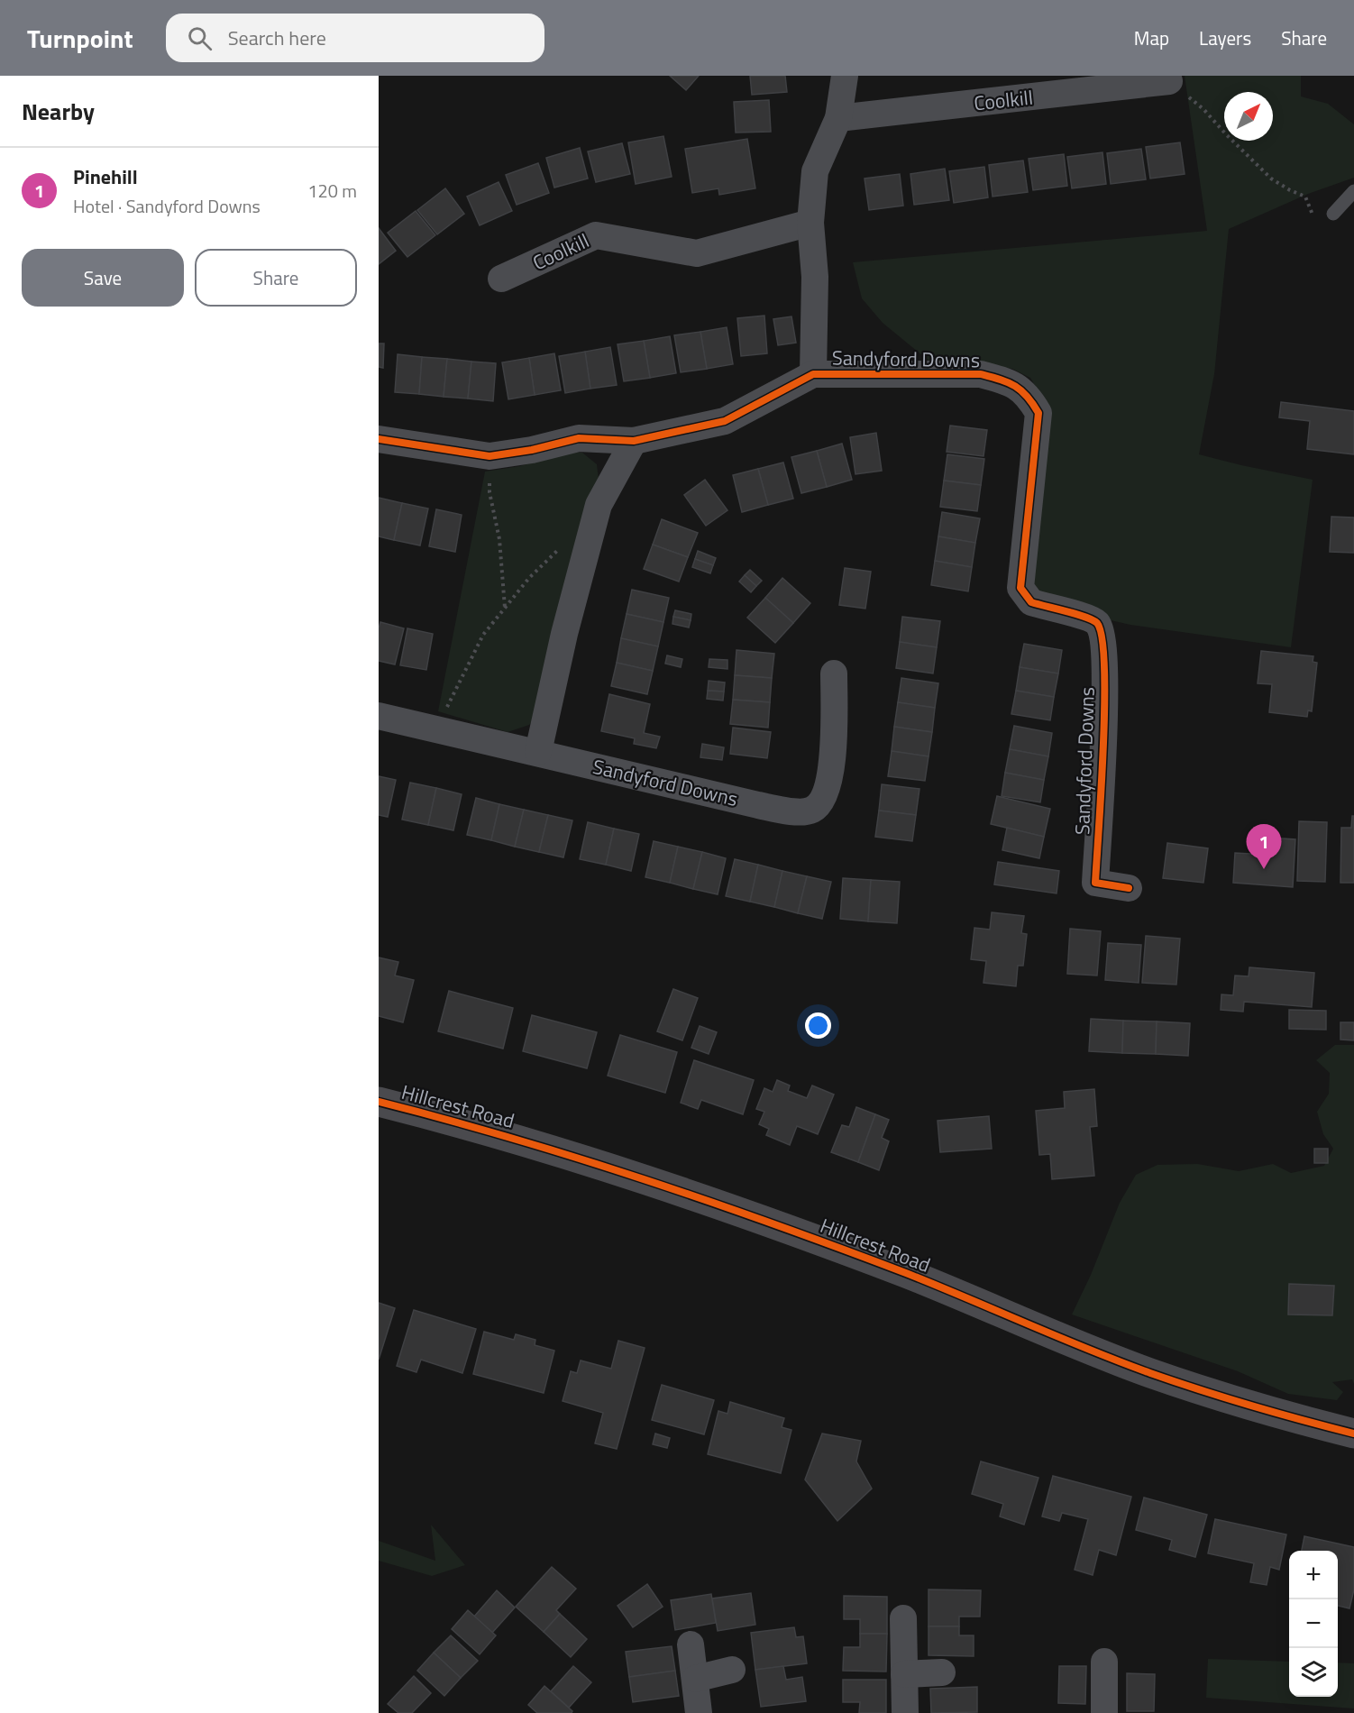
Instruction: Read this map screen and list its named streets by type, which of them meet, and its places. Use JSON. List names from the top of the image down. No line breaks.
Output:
{"streets":{"street":["Coolkill","Sandyford Downs","Hillcrest Road"]},"north":"top right","page":{"header":"Turnpoint","search":"Search here","nav":["Map","Layers","Share"],"heading":"Nearby","list":[{"mark":"1","name":"Pinehill","note":"Hotel · Sandyford Downs","value":"120 m"}],"buttons":["Save","Share"],"pins":"1","map_buttons":["+","−"]}}
